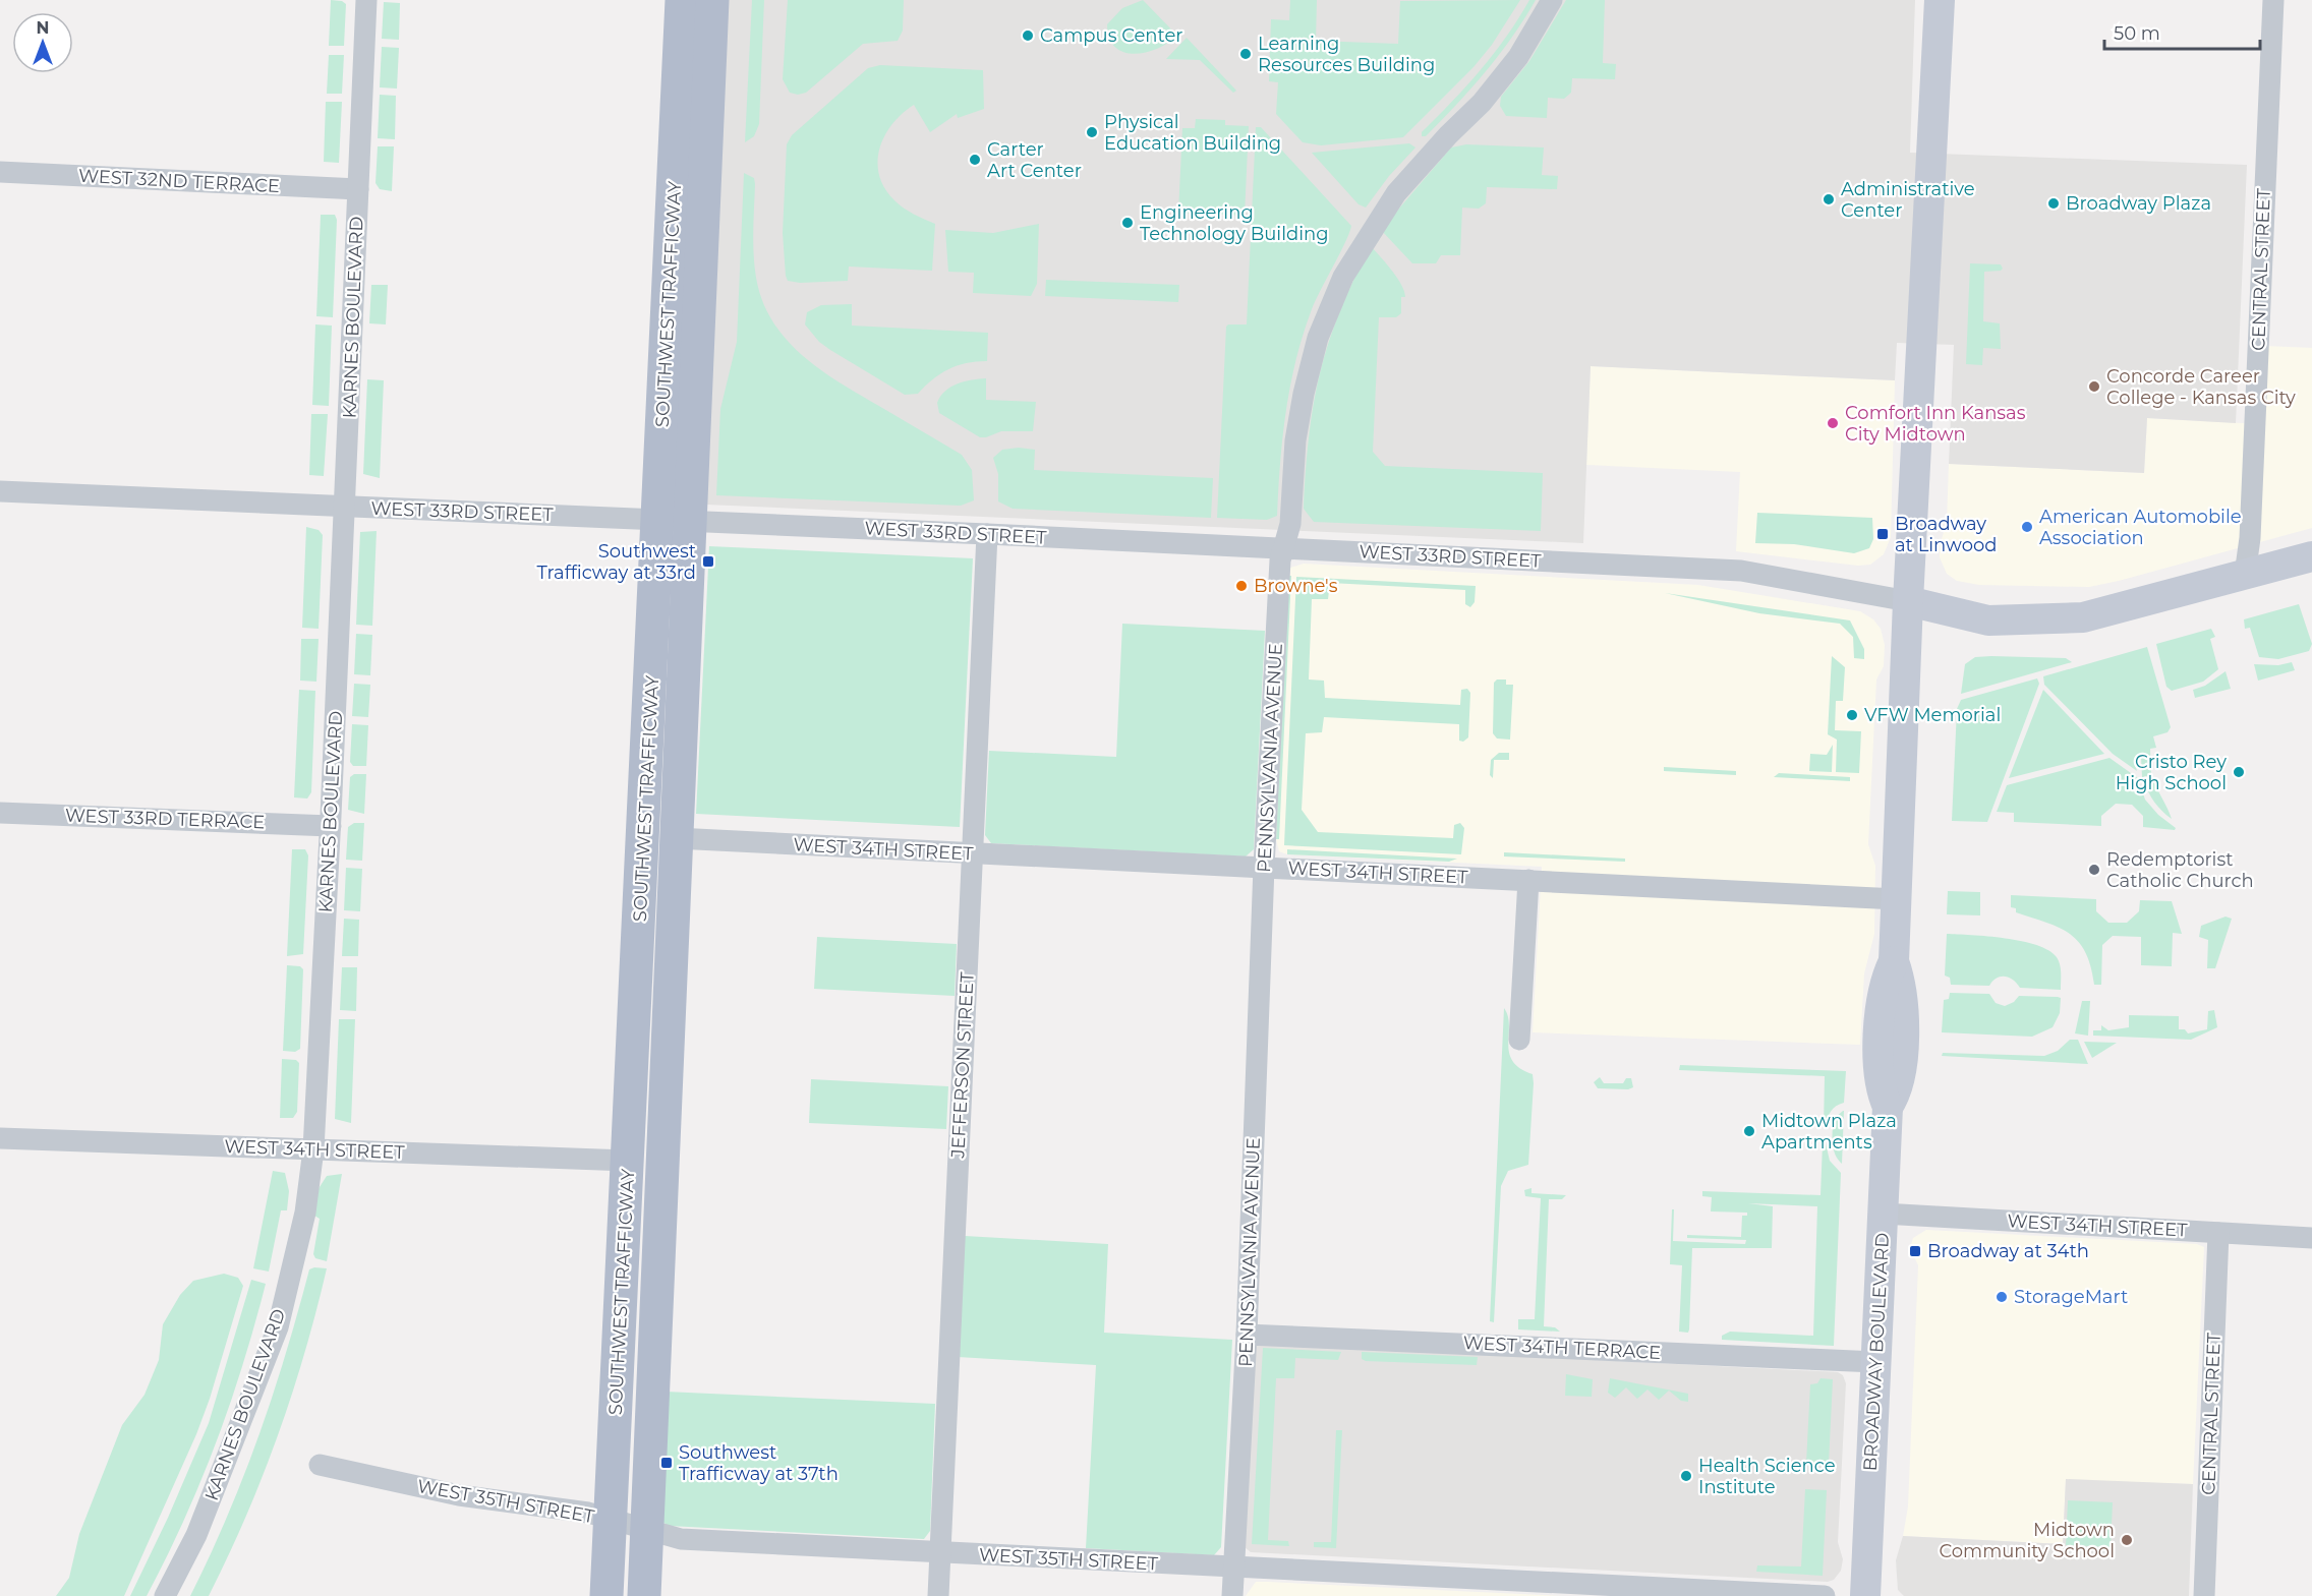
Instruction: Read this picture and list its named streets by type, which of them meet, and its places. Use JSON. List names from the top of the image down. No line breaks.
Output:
{"streets":{"main road":["SOUTHWEST TRAFFICWAY","BROADWAY BOULEVARD"],"street":["WEST 32ND TERRACE","CENTRAL STREET","KARNES BOULEVARD","WEST 33RD STREET","PENNSYLVANIA AVENUE","WEST 33RD TERRACE","WEST 34TH STREET","JEFFERSON STREET","WEST 34TH TERRACE","WEST 35TH STREET"]},"crossings":[["WEST 32ND TERRACE","KARNES BOULEVARD"],["CENTRAL STREET","WEST 34TH STREET"],["SOUTHWEST TRAFFICWAY","WEST 33RD STREET"],["SOUTHWEST TRAFFICWAY","WEST 34TH STREET"],["SOUTHWEST TRAFFICWAY","WEST 35TH STREET"],["KARNES BOULEVARD","WEST 33RD STREET"],["KARNES BOULEVARD","WEST 33RD TERRACE"],["KARNES BOULEVARD","WEST 34TH STREET"],["WEST 33RD STREET","PENNSYLVANIA AVENUE"],["WEST 33RD STREET","JEFFERSON STREET"],["WEST 33RD STREET","BROADWAY BOULEVARD"],["PENNSYLVANIA AVENUE","WEST 34TH STREET"],["PENNSYLVANIA AVENUE","WEST 34TH TERRACE"],["PENNSYLVANIA AVENUE","WEST 35TH STREET"],["WEST 34TH STREET","JEFFERSON STREET"],["WEST 34TH STREET","BROADWAY BOULEVARD"],["JEFFERSON STREET","WEST 35TH STREET"],["WEST 34TH TERRACE","BROADWAY BOULEVARD"]],"places":{"other":["Campus Center","Learning Resources Building","Physical Education Building","Carter Art Center","Administrative Center","Broadway Plaza","Engineering Technology Building","Concorde Career College - Kansas City","Comfort Inn Kansas City Midtown","American Automobile Association","Browne's","VFW Memorial","Cristo Rey High School","Redemptorist Catholic Church","Midtown Plaza Apartments","StorageMart","Health Science Institute","Midtown Community School"],"transit":["Broadway at Linwood","Southwest Trafficway at 33rd","Broadway at 34th","Southwest Trafficway at 37th"]},"scale_bar":"50 m","north":"top"}
